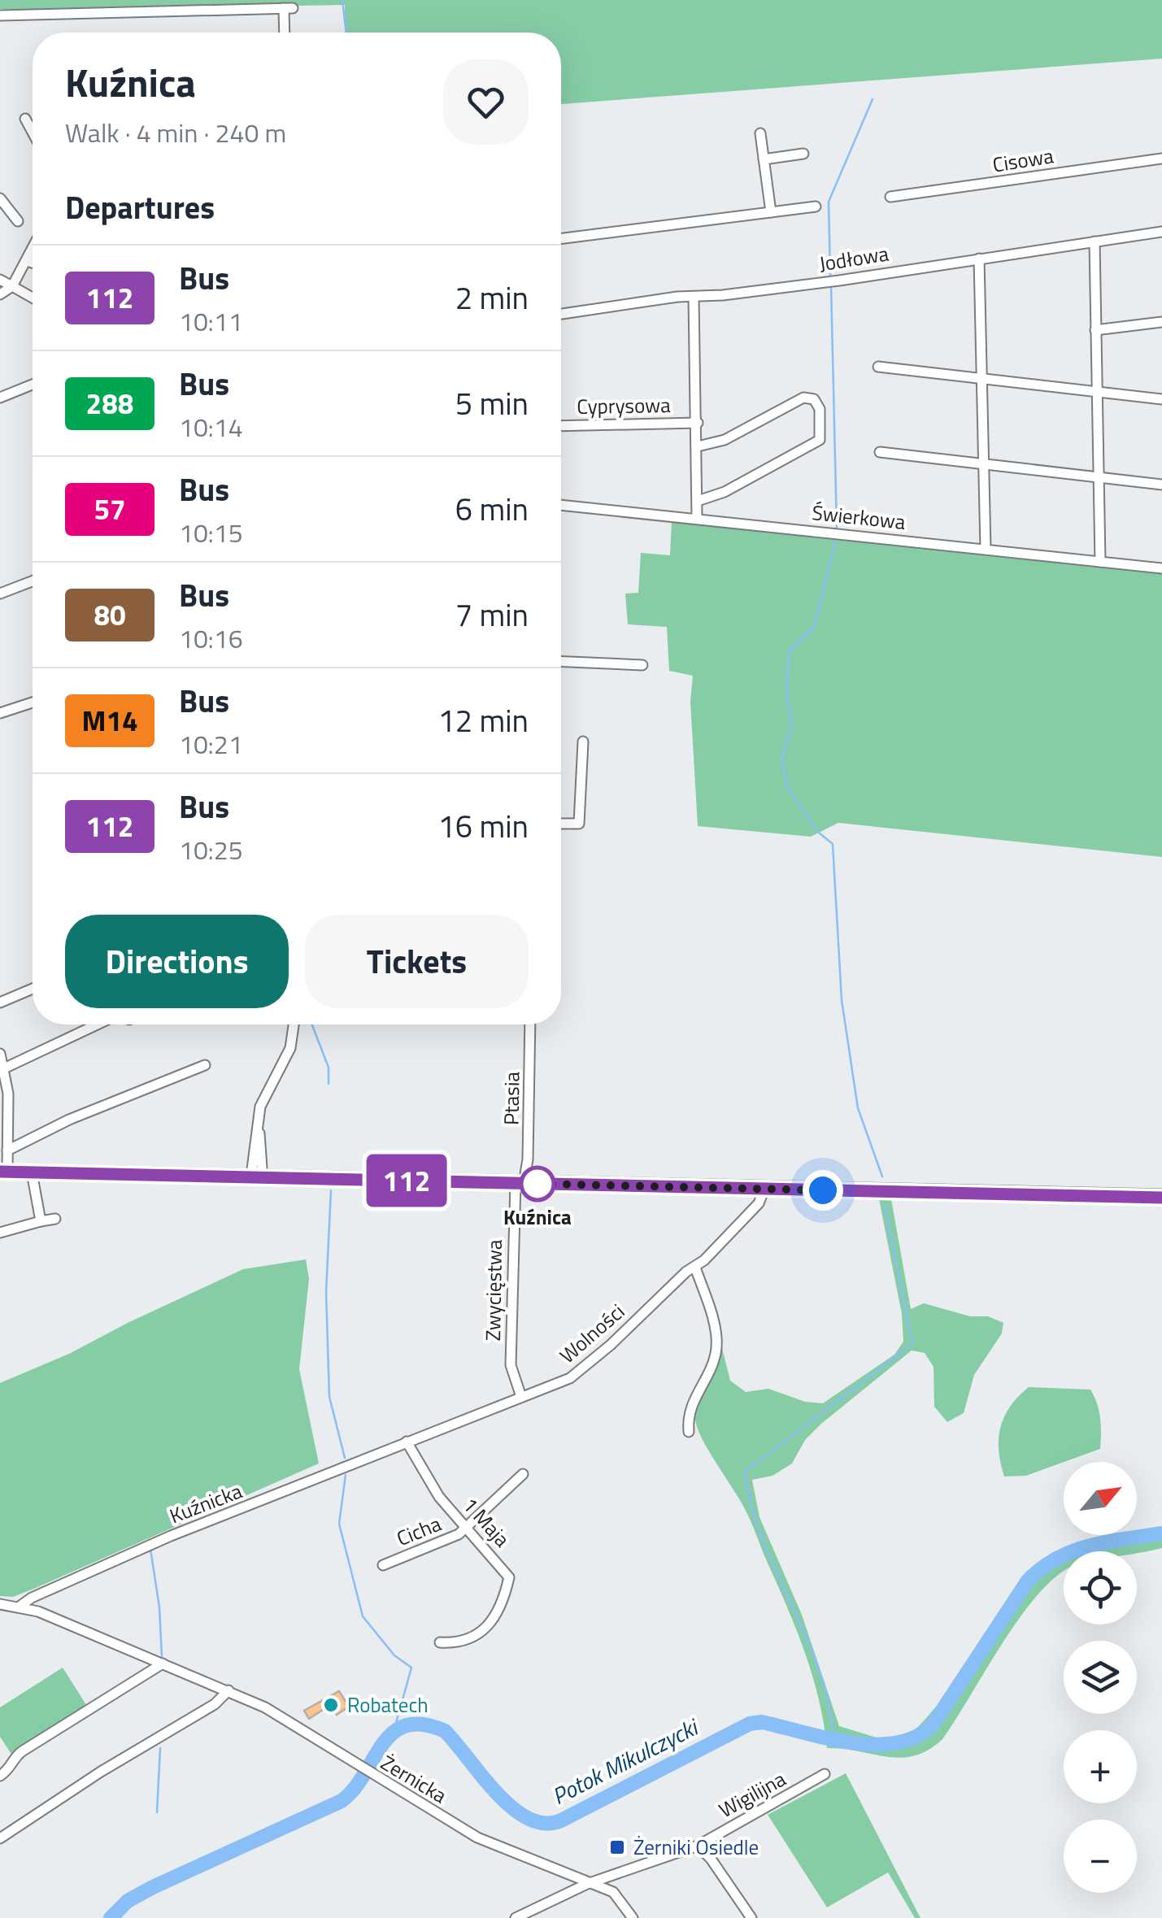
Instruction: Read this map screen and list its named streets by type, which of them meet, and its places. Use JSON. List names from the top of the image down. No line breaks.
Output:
{"streets":{"street":["Cisowa","Jodłowa","Cyprysowa","Świerkowa","Ptasia","Zwycięstwa","Wolności","Kuźnicka","1 Maja","Cicha","Żernicka","Wigilijna"]},"crossings":[["Jodłowa","Cyprysowa"],["Cyprysowa","Świerkowa"],["Ptasia","Zwycięstwa"],["Zwycięstwa","Wolności"],["Wolności","Kuźnicka"],["Wolności","1 Maja"],["Kuźnicka","1 Maja"],["Kuźnicka","Żernicka"],["1 Maja","Cicha"],["Żernicka","Wigilijna"]],"water":["Potok Mikulczycki"],"places":{"other":["Kuźnica","Robatech"],"transit":["Żerniki Osiedle"]},"lines":["bus line 112"],"north":"top right","page":{"on_map":"112","heading":[["Kuźnica","Walk · 4 min · 240 m"],"Departures"],"list":[{"mark":"112","name":"Bus","note":"10:11","value":"2 min"},{"mark":"288","name":"Bus","note":"10:14","value":"5 min"},{"mark":"57","name":"Bus","note":"10:15","value":"6 min"},{"mark":"80","name":"Bus","note":"10:16","value":"7 min"},{"mark":"M14","name":"Bus","note":"10:21","value":"12 min"},{"mark":"112","name":"Bus","note":"10:25","value":"16 min"}],"buttons":["Directions","Tickets"],"map_buttons":["+","−"]}}
